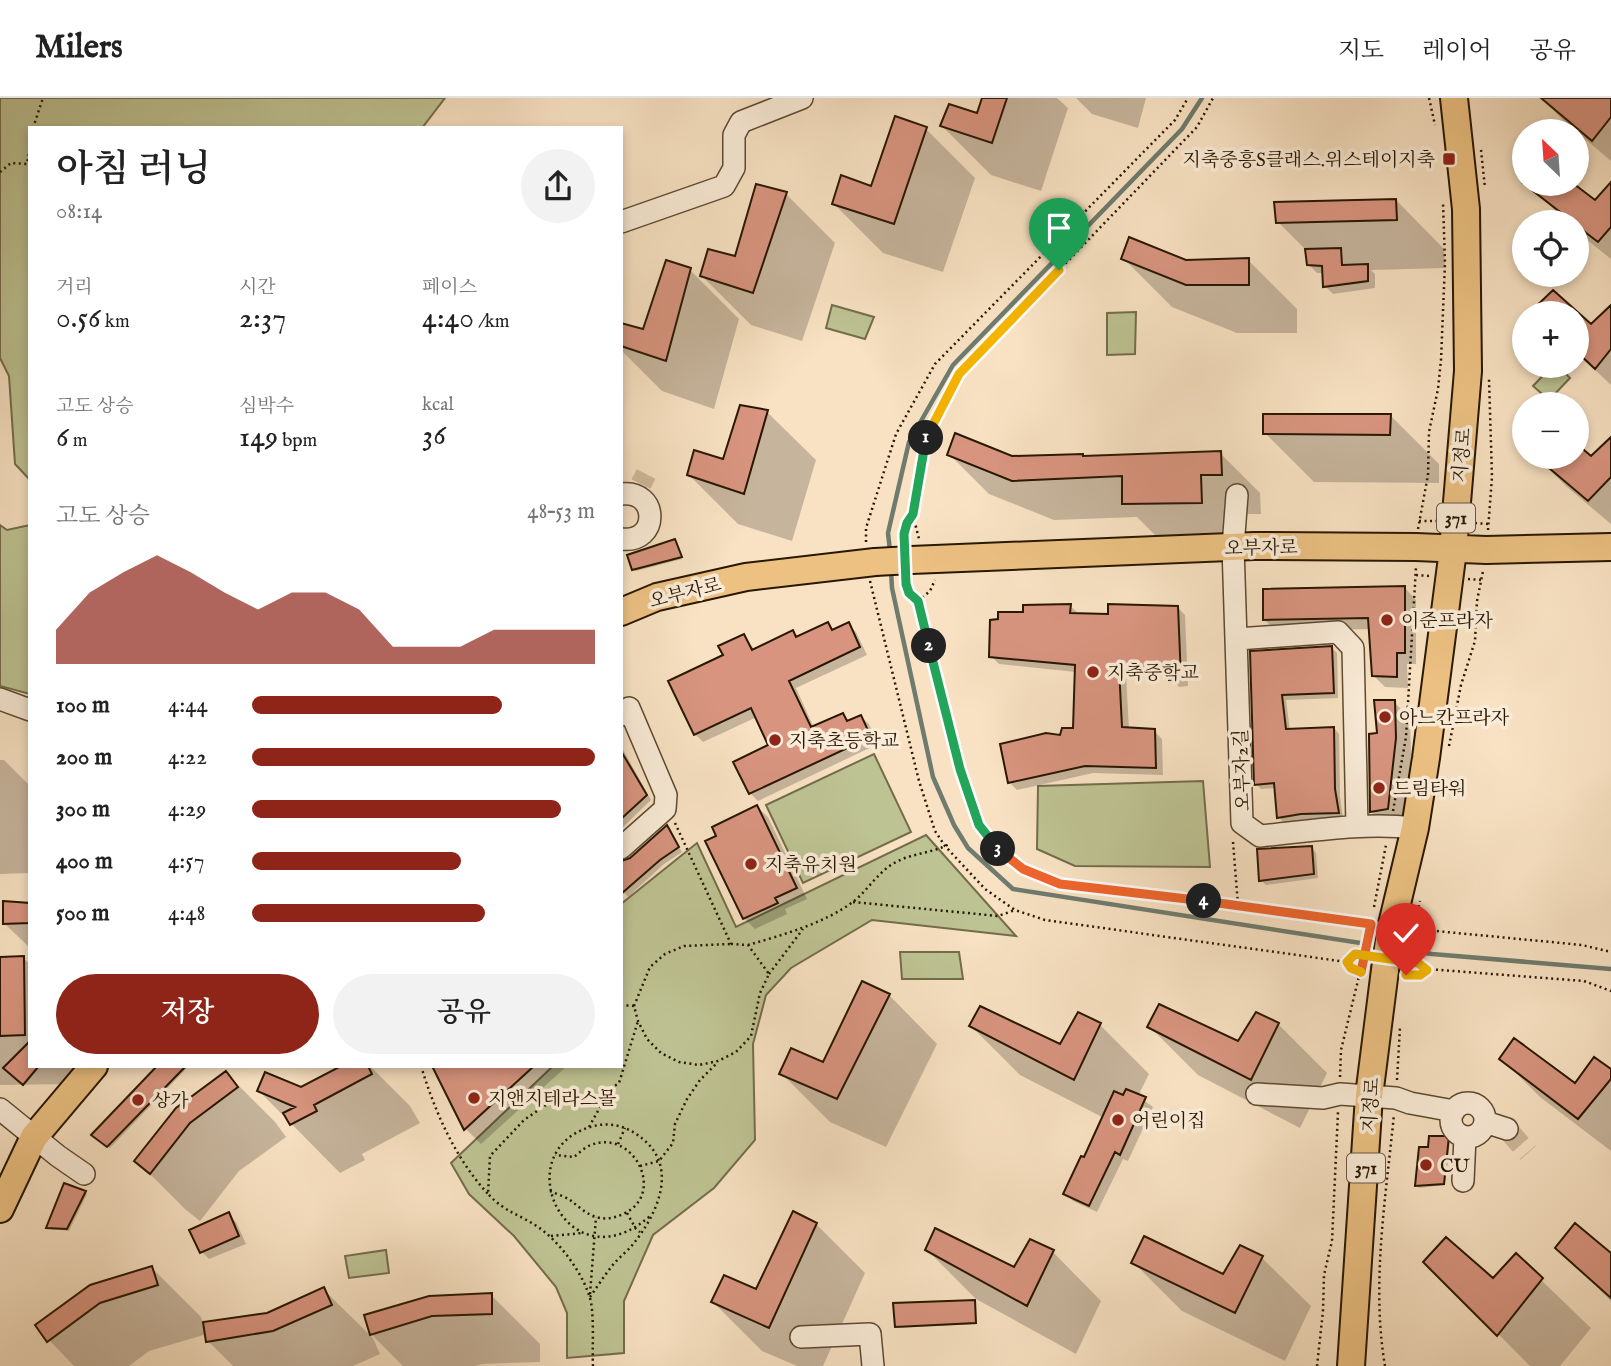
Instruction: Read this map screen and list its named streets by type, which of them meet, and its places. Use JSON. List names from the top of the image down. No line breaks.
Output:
{"streets":{"main road":["지정로","371","오부자로"],"street":["오부자2길"]},"crossings":[["지정로","371"],["지정로","오부자로"],["지정로","오부자2길"],["오부자로","오부자2길"]],"places":{"transit":["지축중흥S클래스.위스테이지축"],"other":["이준프라자","지축중학교","아느칸프라자","지축초등학교","드림타워","지축유치원","지앤지테라스몰","상가","어린이집","CU"]},"north":"top left","page":{"header":"Milers","nav":["지도","레이어","공유"],"map_buttons":["+","−"],"heading":["아침 러닝","08:14"],"stats":[["거리","0.56 km"],["시간","2:37"],["페이스","4:40 /km"],["고도 상승","6 m"],["심박수","149 bpm"],["kcal","36"]],"pins":["1","2","3","4"],"chart":["고도 상승","48–53 m"],"list":[{"name":"100 m","note":"4:44"},{"name":"200 m","note":"4:22"},{"name":"300 m","note":"4:29"},{"name":"400 m","note":"4:57"},{"name":"500 m","note":"4:48"}],"buttons":["저장","공유"]}}
